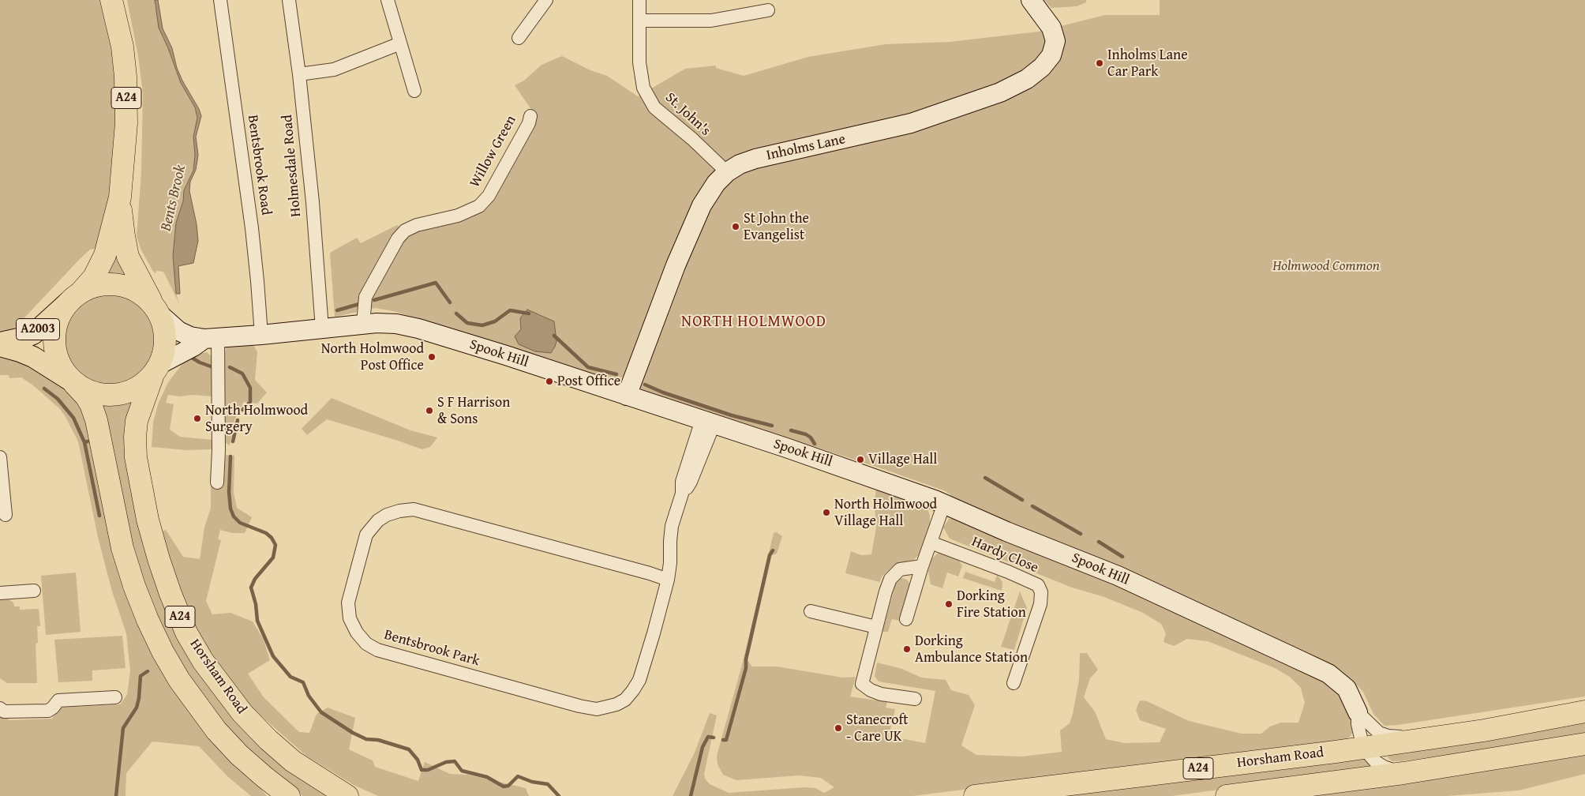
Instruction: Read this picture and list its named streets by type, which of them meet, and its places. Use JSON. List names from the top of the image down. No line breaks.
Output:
{"streets":{"highway":["A24","Horsham Road"],"main road":["A2003"],"street":["St. John's","Inholms Lane","Willow Green","Bentsbrook Road","Holmesdale Road","Spook Hill","Hardy Close","Bentsbrook Park"]},"crossings":[["A24","A2003"],["A24","Spook Hill"],["A24","Horsham Road"],["St. John's","Inholms Lane"],["Inholms Lane","Spook Hill"],["Willow Green","Spook Hill"],["Bentsbrook Road","Spook Hill"],["Holmesdale Road","Spook Hill"],["A2003","Spook Hill"],["A2003","Horsham Road"],["Spook Hill","Bentsbrook Park"],["Spook Hill","Horsham Road"]],"districts":["NORTH HOLMWOOD"],"water":["Bents Brook"],"parks":["Holmwood Common"],"places":["Inholms Lane Car Park","St John the Evangelist","North Holmwood Post Office","Post Office","S F Harrison & Sons","North Holmwood Surgery","Village Hall","North Holmwood Village Hall","Dorking Fire Station","Dorking Ambulance Station","Stanecroft - Care UK"]}
